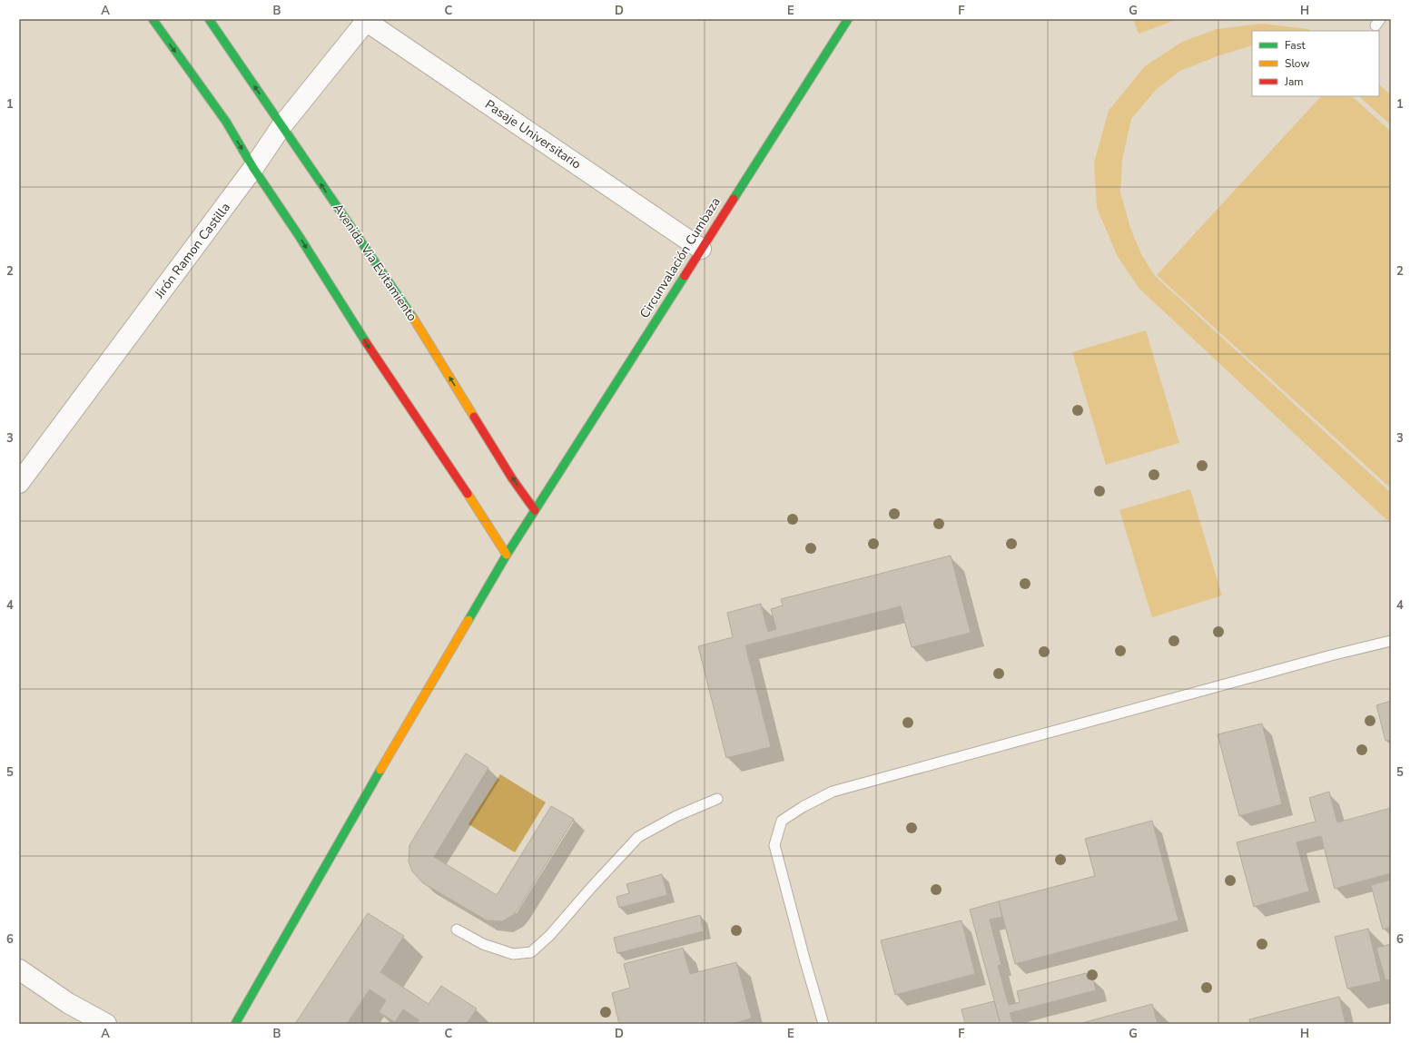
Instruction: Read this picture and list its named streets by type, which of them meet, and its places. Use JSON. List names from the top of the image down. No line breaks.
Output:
{"streets":{"street":["Pasaje Universitario","Jirón Ramon Castilla","Circunvalación Cumbaza","Avenida Via Evitamiento"]},"crossings":[["Pasaje Universitario","Jirón Ramon Castilla"],["Pasaje Universitario","Circunvalación Cumbaza"],["Jirón Ramon Castilla","Avenida Via Evitamiento"],["Circunvalación Cumbaza","Avenida Via Evitamiento"]],"legend":["Fast","Slow","Jam"],"grid":{"columns":["A","B","C","D","E","F","G","H"],"rows":["1","2","3","4","5","6"]}}
